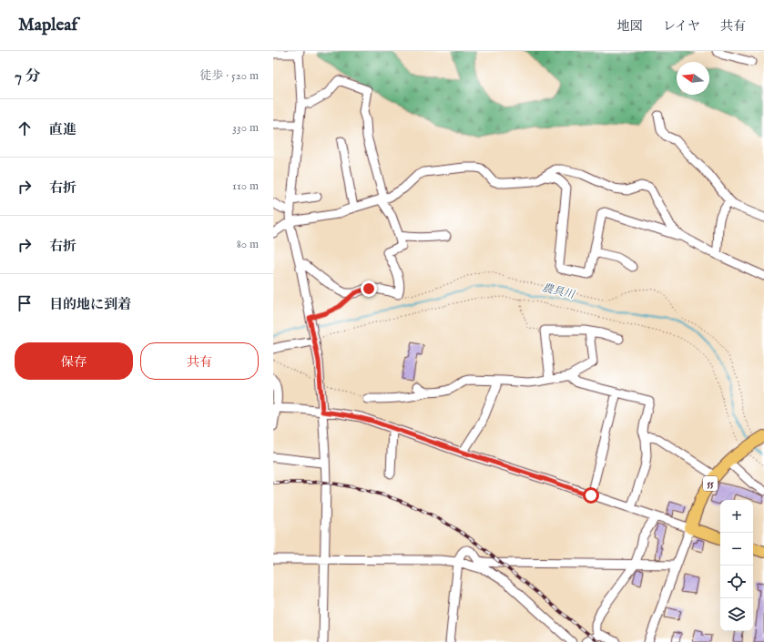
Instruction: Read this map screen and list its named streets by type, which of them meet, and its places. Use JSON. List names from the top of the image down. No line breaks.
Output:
{"streets":{"main road":["55"]},"water":["農具川"],"north":"left","page":{"header":"Mapleaf","nav":["地図","レイヤ","共有"],"heading":["7 分","徒歩 · 520 m"],"list":[["直進","330 m"],["右折","110 m"],["右折","80 m"],"目的地に到着"],"buttons":["保存","共有"],"map_buttons":["+","−"]}}
